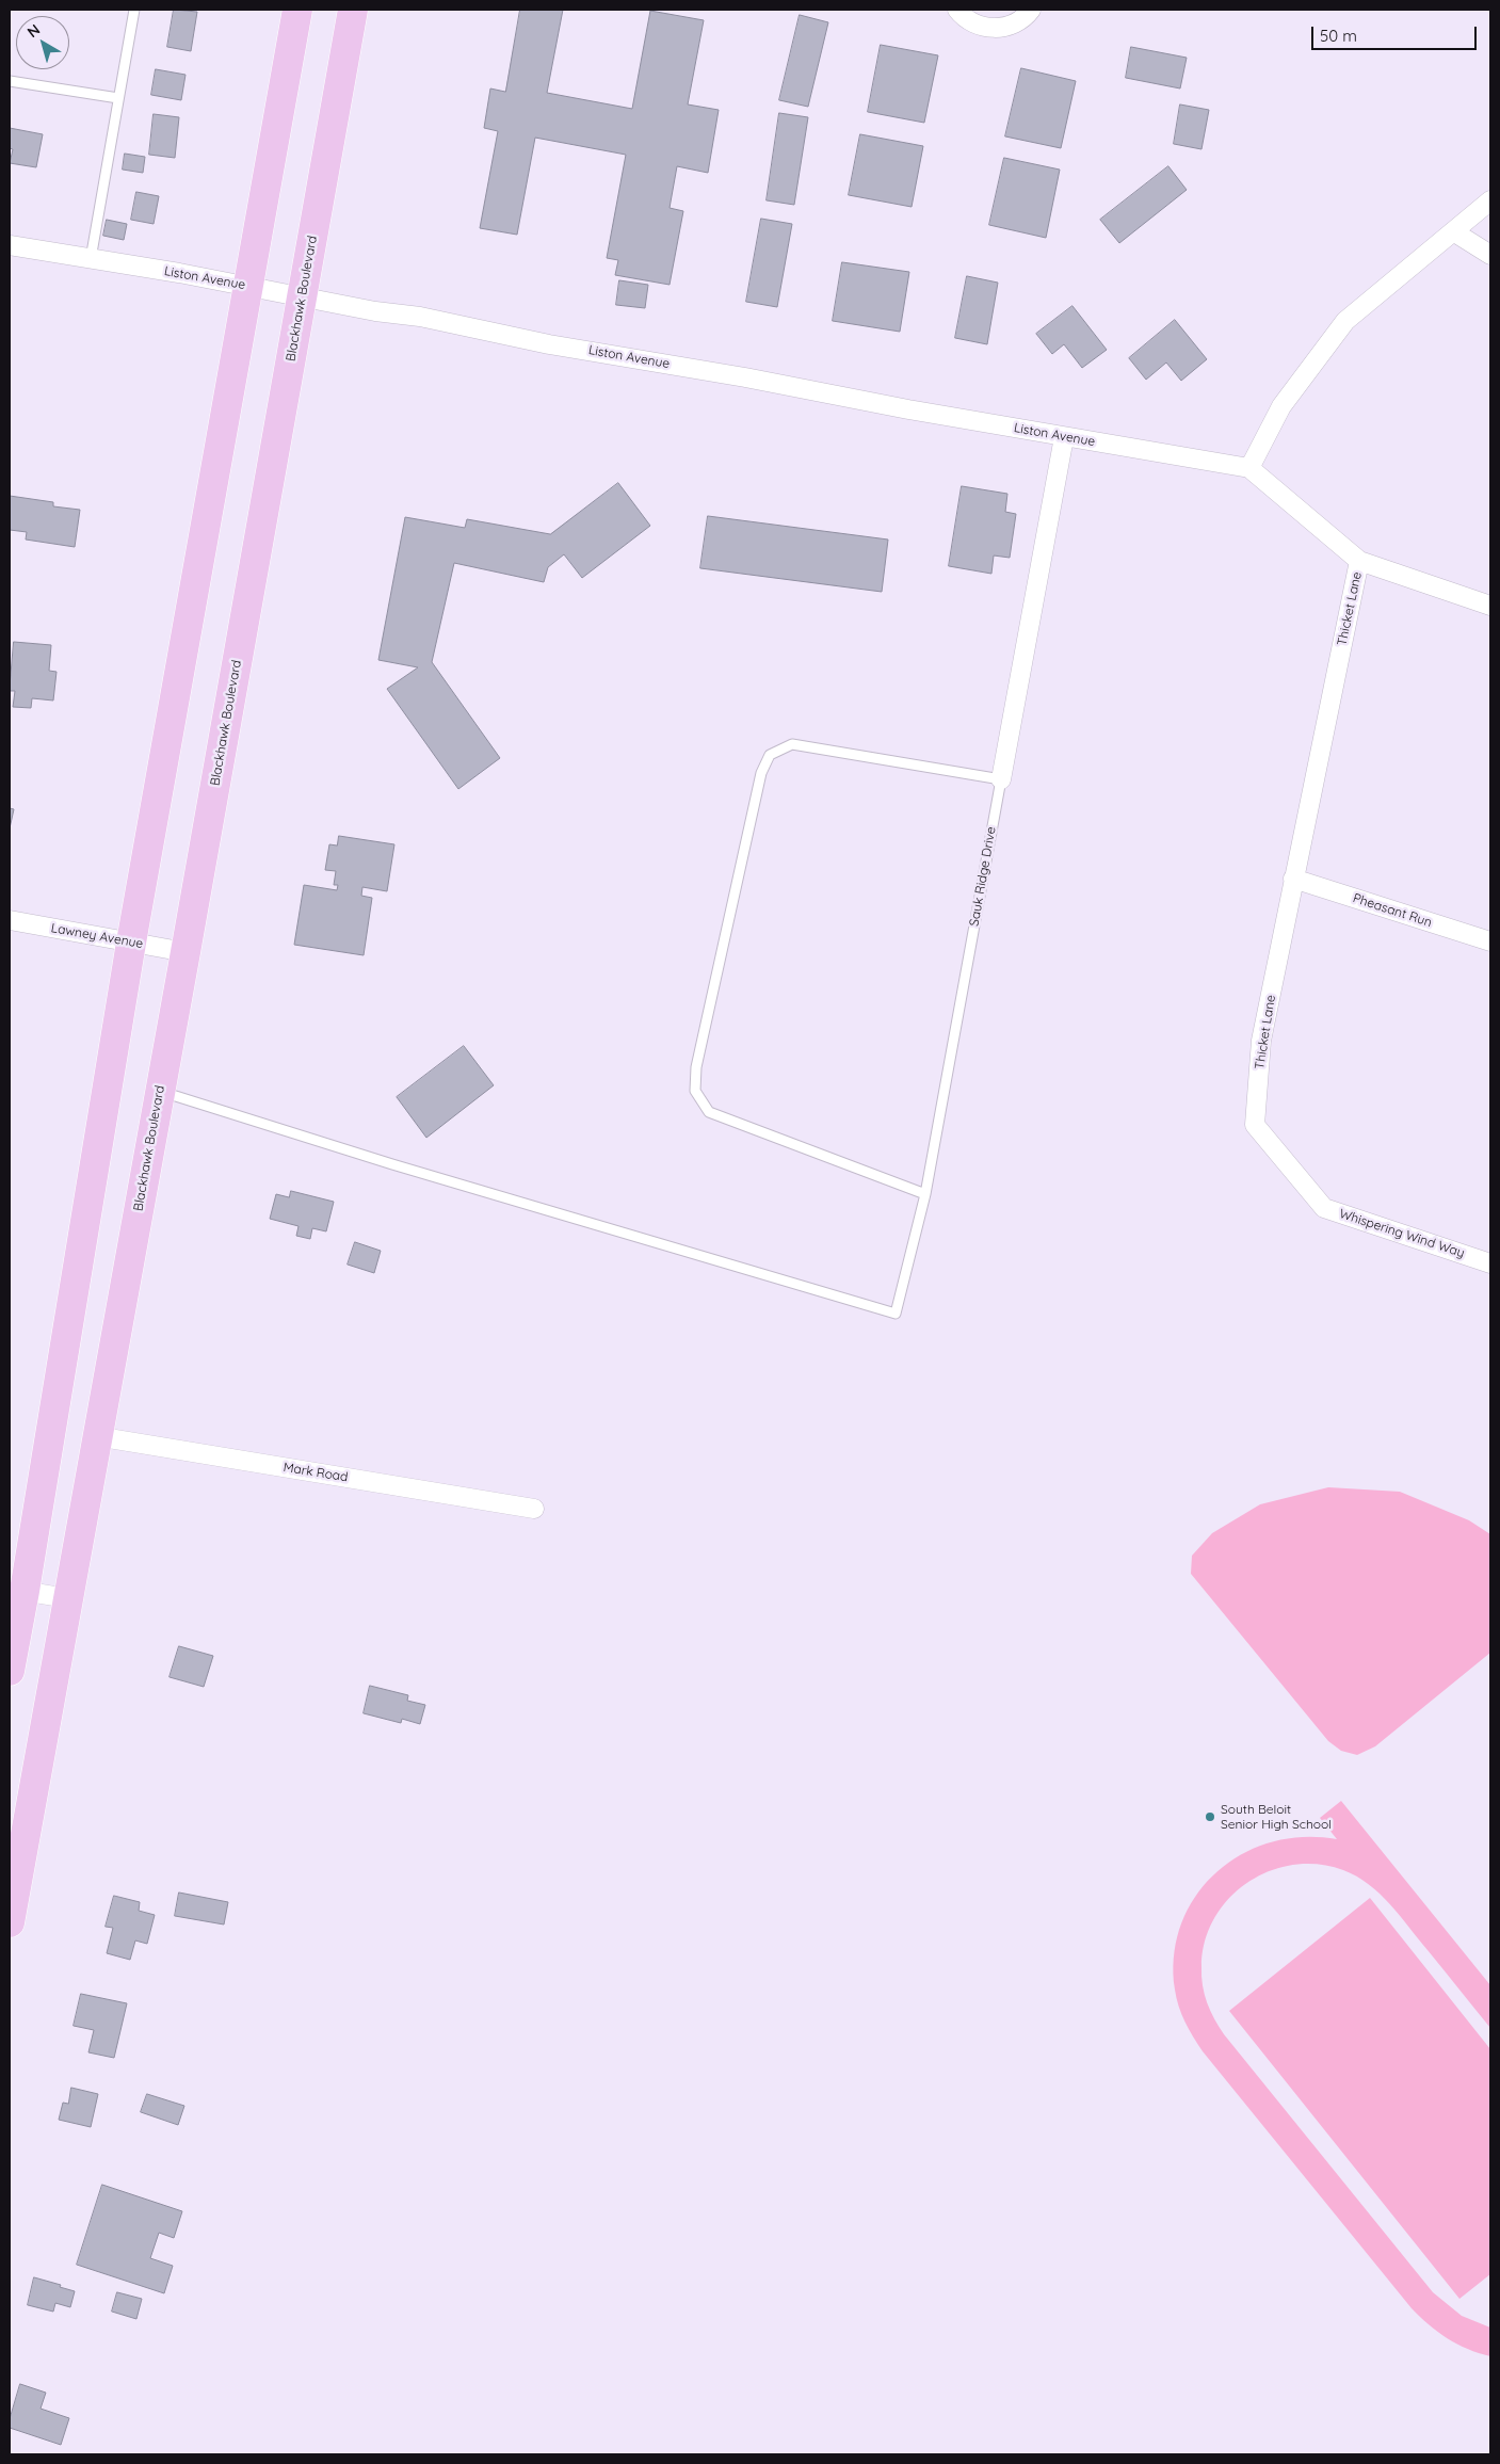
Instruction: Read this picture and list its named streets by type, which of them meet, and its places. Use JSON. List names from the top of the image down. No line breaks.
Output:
{"streets":{"main road":["Blackhawk Boulevard"],"street":["Liston Avenue","Thicket Lane","Sauk Ridge Drive","Pheasant Run","Lawney Avenue","Whispering Wind Way","Mark Road"]},"crossings":[["Liston Avenue","Blackhawk Boulevard"],["Liston Avenue","Thicket Lane"],["Liston Avenue","Sauk Ridge Drive"],["Blackhawk Boulevard","Sauk Ridge Drive"],["Blackhawk Boulevard","Lawney Avenue"],["Blackhawk Boulevard","Mark Road"],["Thicket Lane","Pheasant Run"],["Thicket Lane","Whispering Wind Way"]],"places":["South Beloit Senior High School"],"scale_bar":"50 m","north":"top left"}
